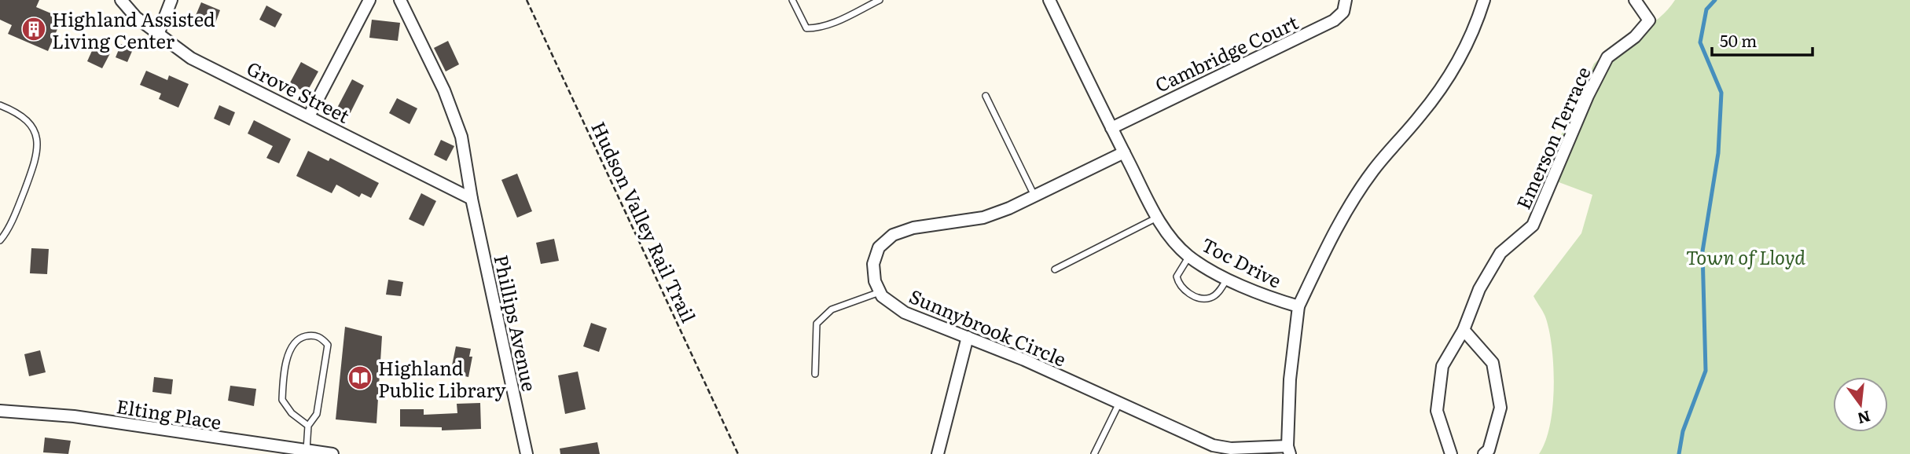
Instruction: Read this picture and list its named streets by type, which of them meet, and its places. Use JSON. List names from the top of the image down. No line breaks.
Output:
{"streets":{"street":["Cambridge Court","Grove Street","Emerson Terrace","Toc Drive","Phillips Avenue","Sunnybrook Circle","Elting Place"],"path":["Hudson Valley Rail Trail"]},"crossings":[["Cambridge Court","Toc Drive"],["Grove Street","Phillips Avenue"],["Toc Drive","Sunnybrook Circle"]],"parks":["Town of Lloyd"],"places":{"building":["Highland Assisted Living Center"],"library":["Highland Public Library"]},"scale_bar":"50 m","north":"bottom"}
